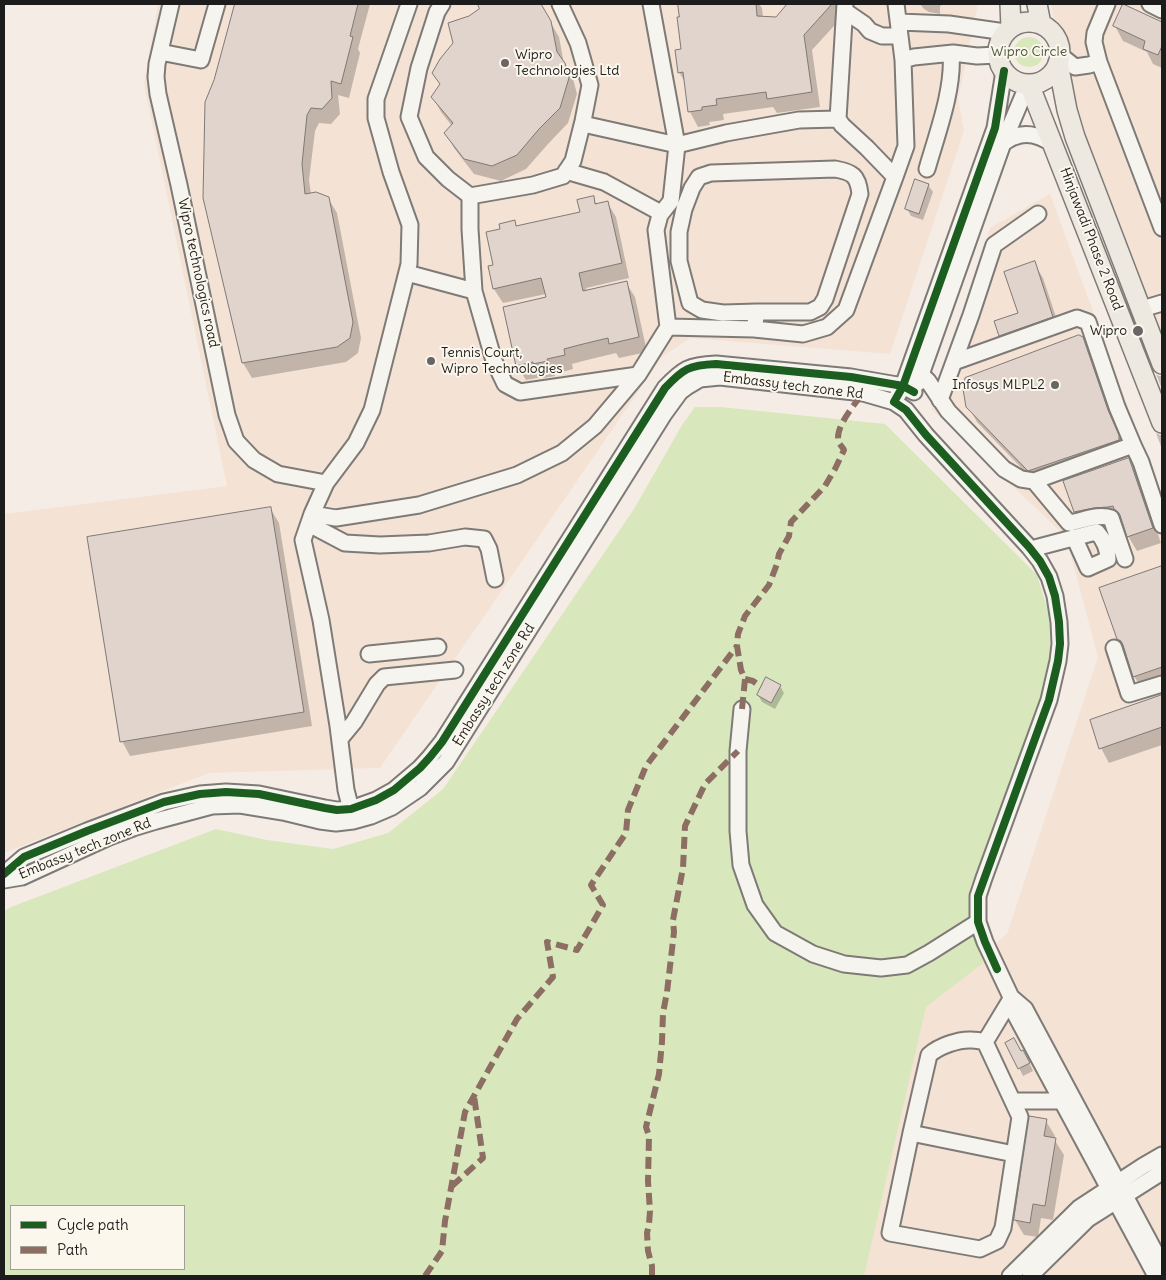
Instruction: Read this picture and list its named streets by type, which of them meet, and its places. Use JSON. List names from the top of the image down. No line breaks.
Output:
{"streets":{"main road":["Hinjawadi Phase 2 Road"],"street":["Wipro technologics road","Embassy tech zone Rd"]},"parks":["Wipro Circle"],"places":["Wipro Technologies Ltd","Wipro","Tennis Court, Wipro Technologies","Infosys MLPL2"],"legend":["Cycle path","Path"]}
